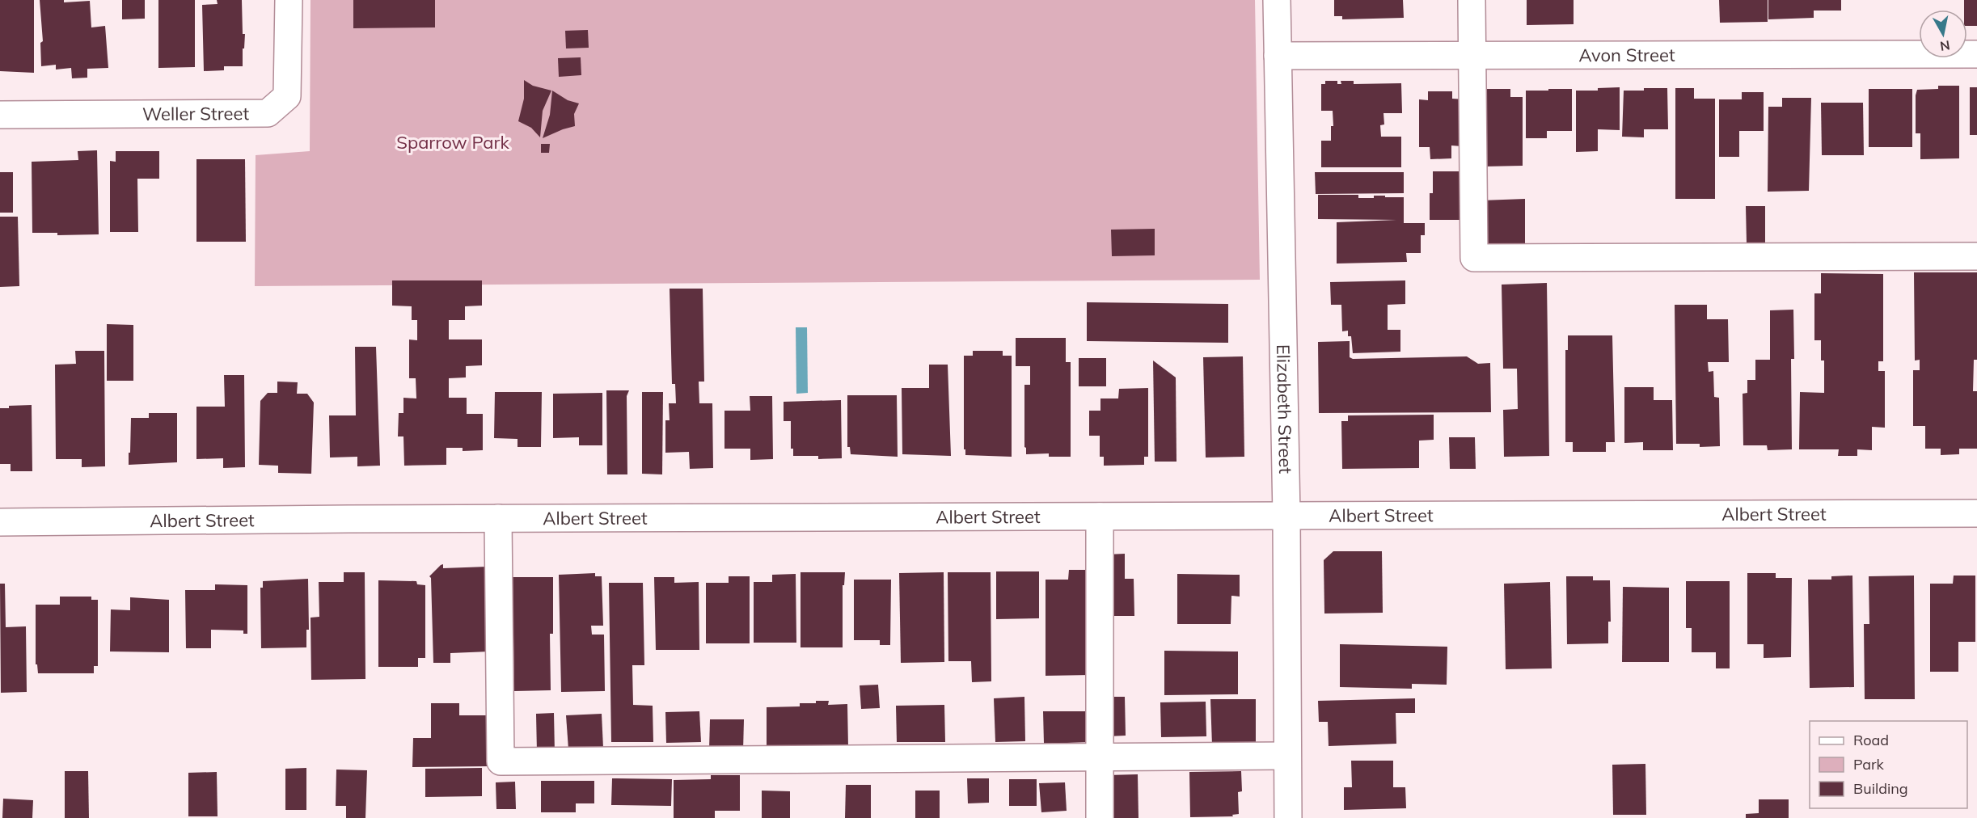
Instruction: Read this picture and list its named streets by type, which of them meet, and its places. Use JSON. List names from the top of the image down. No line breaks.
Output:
{"streets":{"street":["Avon Street","Weller Street","Elizabeth Street","Albert Street"]},"crossings":[["Avon Street","Elizabeth Street"],["Elizabeth Street","Albert Street"]],"parks":["Sparrow Park"],"legend":["Road","Park","Building"],"north":"bottom"}
